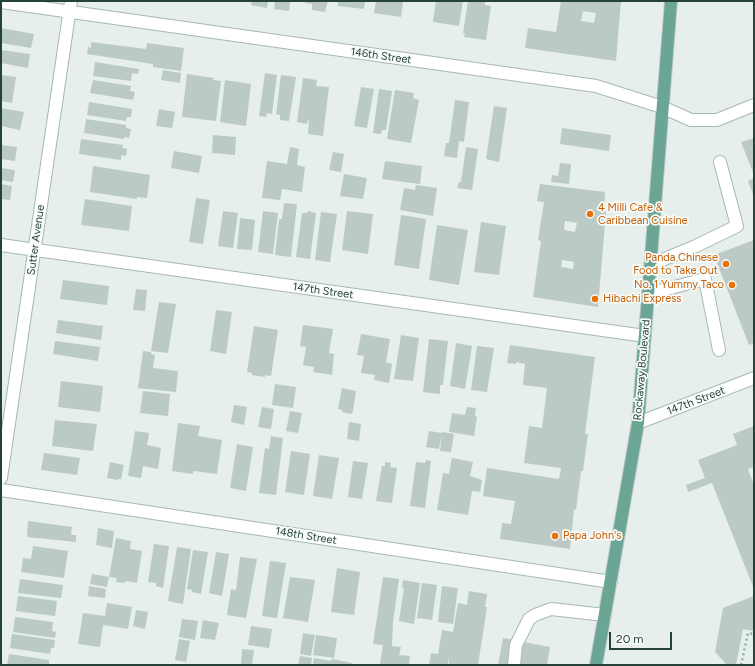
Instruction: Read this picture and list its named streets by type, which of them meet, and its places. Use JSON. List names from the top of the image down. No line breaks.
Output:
{"streets":{"main road":["Rockaway Boulevard"],"street":["146th Street","Sutter Avenue","147th Street","148th Street"]},"crossings":[["146th Street","Sutter Avenue"],["146th Street","Rockaway Boulevard"],["Sutter Avenue","147th Street"],["147th Street","Rockaway Boulevard"],["Rockaway Boulevard","148th Street"]],"places":["4 Milli Cafe & Caribbean Cuisine","Panda Chinese Food to Take Out","No. 1 Yummy Taco","Hibachi Express","Papa John's"],"scale_bar":"20 m"}
